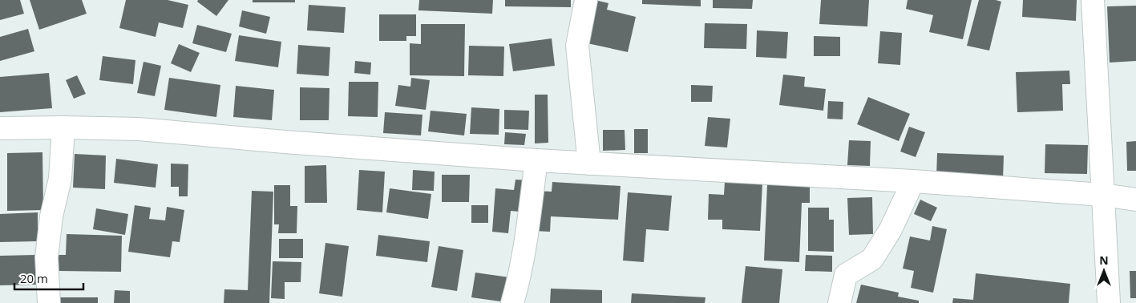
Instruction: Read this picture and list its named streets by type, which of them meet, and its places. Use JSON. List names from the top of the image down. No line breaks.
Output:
{"scale_bar":"20 m","north":"top"}
